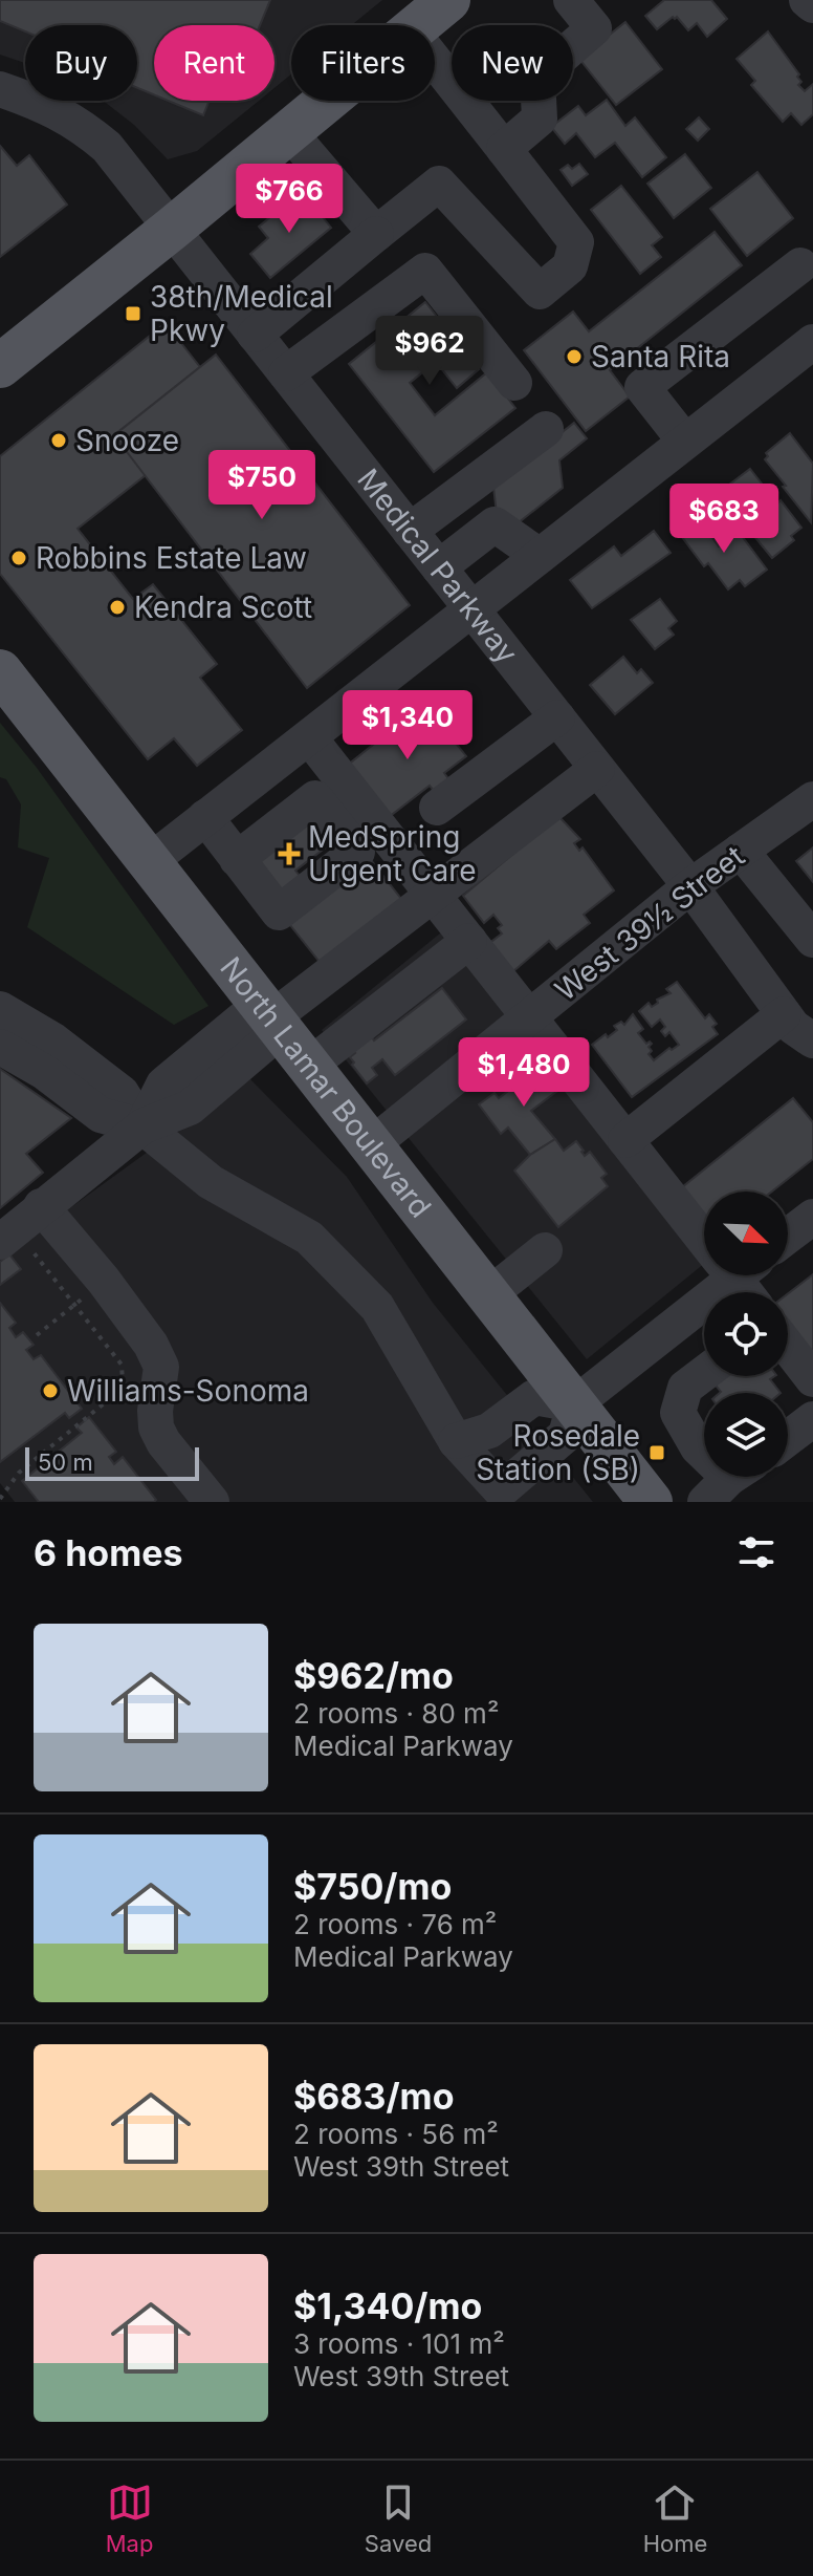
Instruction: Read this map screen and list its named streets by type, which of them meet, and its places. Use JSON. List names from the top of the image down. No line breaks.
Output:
{"streets":{"main road":["North Lamar Boulevard"],"street":["Medical Parkway","West 39½ Street"]},"crossings":[["Medical Parkway","West 39½ Street"],["West 39½ Street","North Lamar Boulevard"]],"places":{"transit":["38th/Medical Pkwy","Rosedale Station (SB)"],"other":["Santa Rita","Snooze","Robbins Estate Law","Kendra Scott","Williams-Sonoma"],"health":["MedSpring Urgent Care"]},"scale_bar":"50 m","north":"bottom right","page":{"chip":["Buy","Rent","Filters","New"],"price":["$766","$962","$750","$683","$1,340","$1,480"],"scale":"50 m","heading":"6 homes","list":[{"name":"$962/mo","note":"2 rooms · 80 m² · Medical Parkway"},{"name":"$750/mo","note":"2 rooms · 76 m² · Medical Parkway"},{"name":"$683/mo","note":"2 rooms · 56 m² · West 39th Street"},{"name":"$1,340/mo","note":"3 rooms · 101 m² · West 39th Street"}],"tabs":["Map","Saved","Home"]}}
